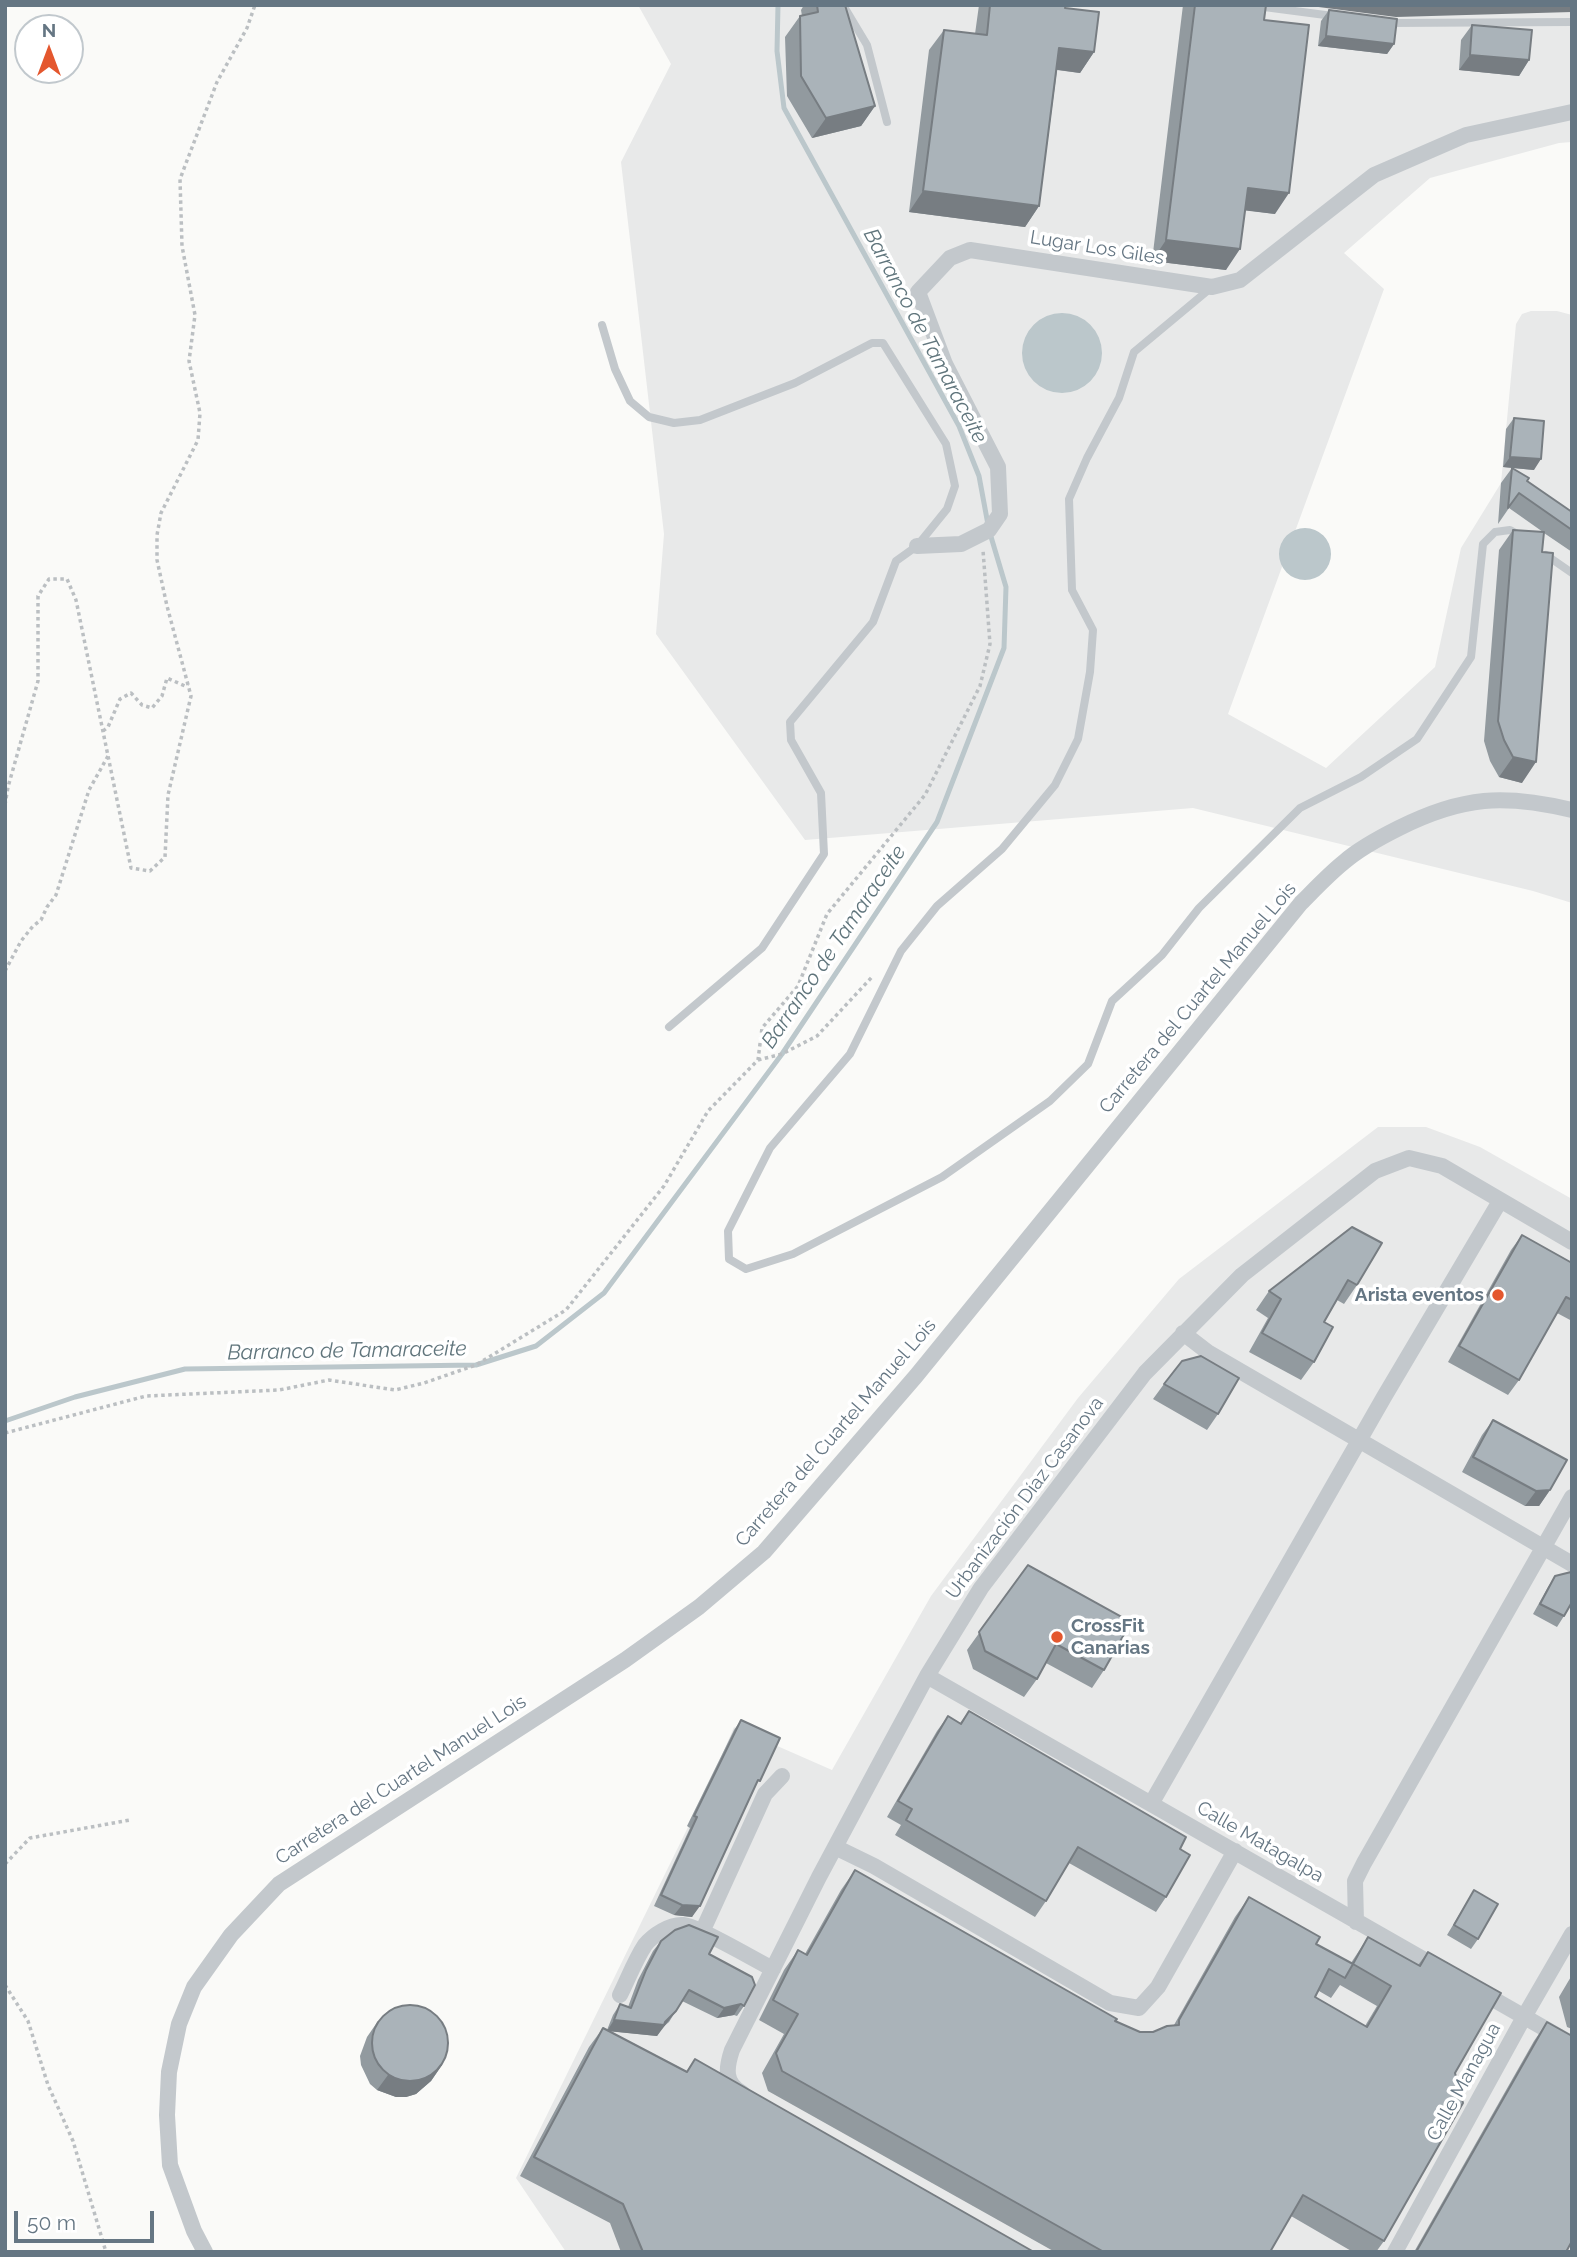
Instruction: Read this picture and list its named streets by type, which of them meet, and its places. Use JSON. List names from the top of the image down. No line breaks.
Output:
{"streets":{"street":["Lugar Los Giles","Carretera del Cuartel Manuel Lois","Urbanización Díaz Casanova","Calle Matagalpa","Calle Managua"]},"crossings":[["Urbanización Díaz Casanova","Calle Matagalpa"],["Calle Matagalpa","Calle Managua"]],"water":["Barranco de Tamaraceite"],"places":["Arista eventos","CrossFit Canarias"],"scale_bar":"50 m","north":"top"}
